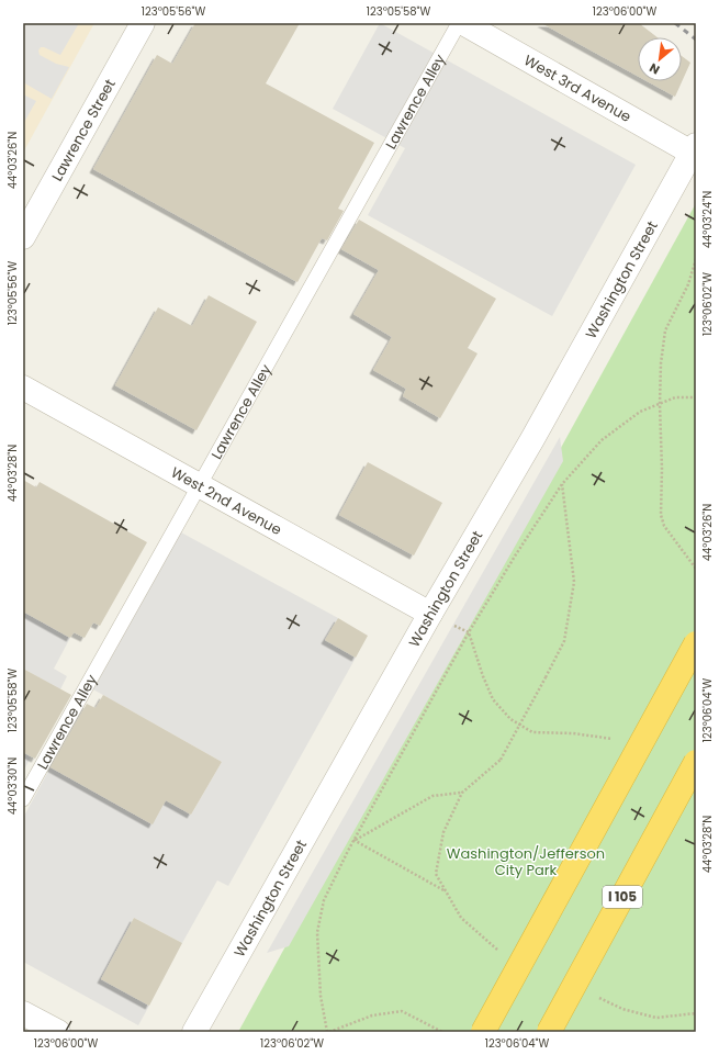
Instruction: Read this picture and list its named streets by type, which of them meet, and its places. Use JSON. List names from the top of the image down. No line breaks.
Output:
{"streets":{"highway":["I 105"],"street":["West 3rd Avenue","Lawrence Street","Washington Street","West 2nd Avenue"],"lane":["Lawrence Alley"]},"crossings":[["West 3rd Avenue","Washington Street"],["Lawrence Alley","West 2nd Avenue"],["Washington Street","West 2nd Avenue"]],"parks":["Washington/Jefferson City Park"],"north":"bottom left","coordinates":["123°05'56\"W","123°05'58\"W","123°06'00\"W","44°03'26\"N","44°03'24\"N","123°06'02\"W","44°03'28\"N","123°06'04\"W","44°03'30\"N"]}
